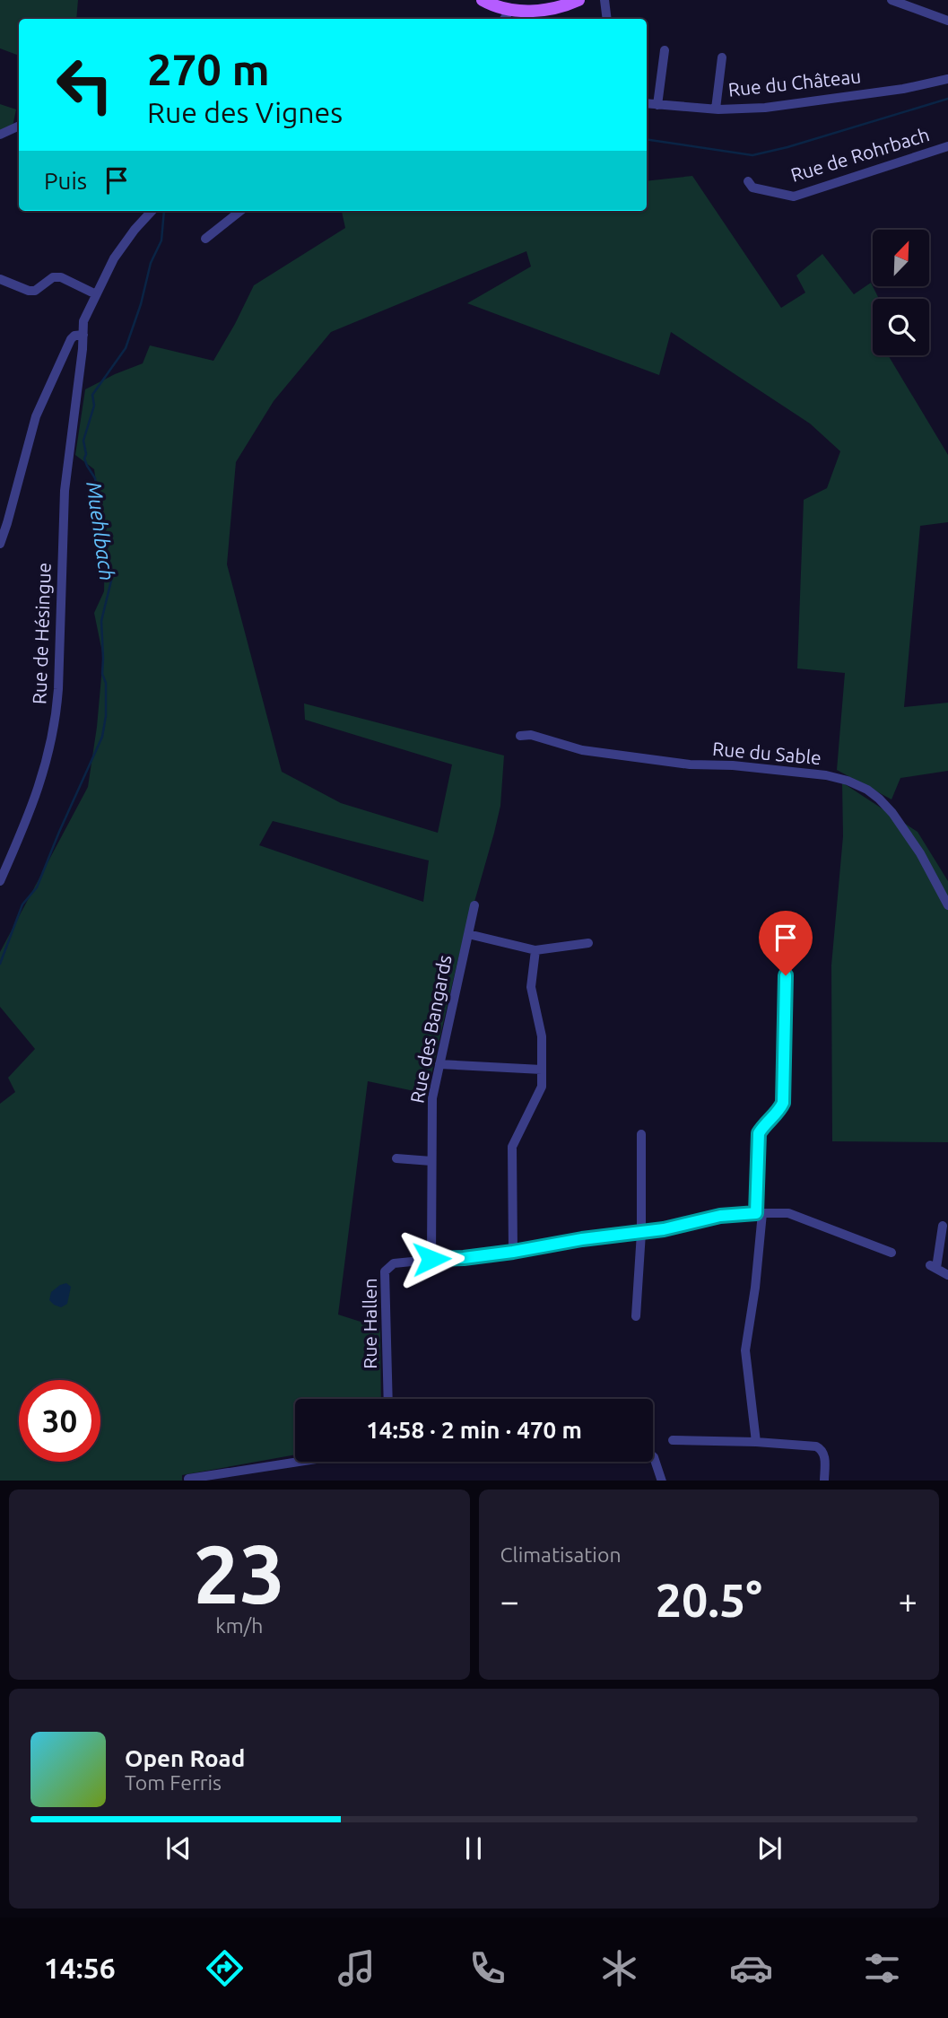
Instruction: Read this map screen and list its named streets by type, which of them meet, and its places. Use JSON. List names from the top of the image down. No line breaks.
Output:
{"streets":{"street":["Rue du Château","Rue de Rohrbach","Rue de Hésingue","Rue du Sable","Rue des Bangards","Rue Hallen"]},"crossings":[["Rue des Bangards","Rue Hallen"]],"water":["Muehlbach"],"north":"top right","page":{"turn":["270 m","Rue des Vignes"],"then":"Puis","limit":"30","trip":"14:58 · 2 min · 470 m","tile":[["23","km/h"],"Climatisation"],"heat":["−","20.5°","+"],"song":["Open Road","Tom Ferris"],"tabs":"14:56"}}
